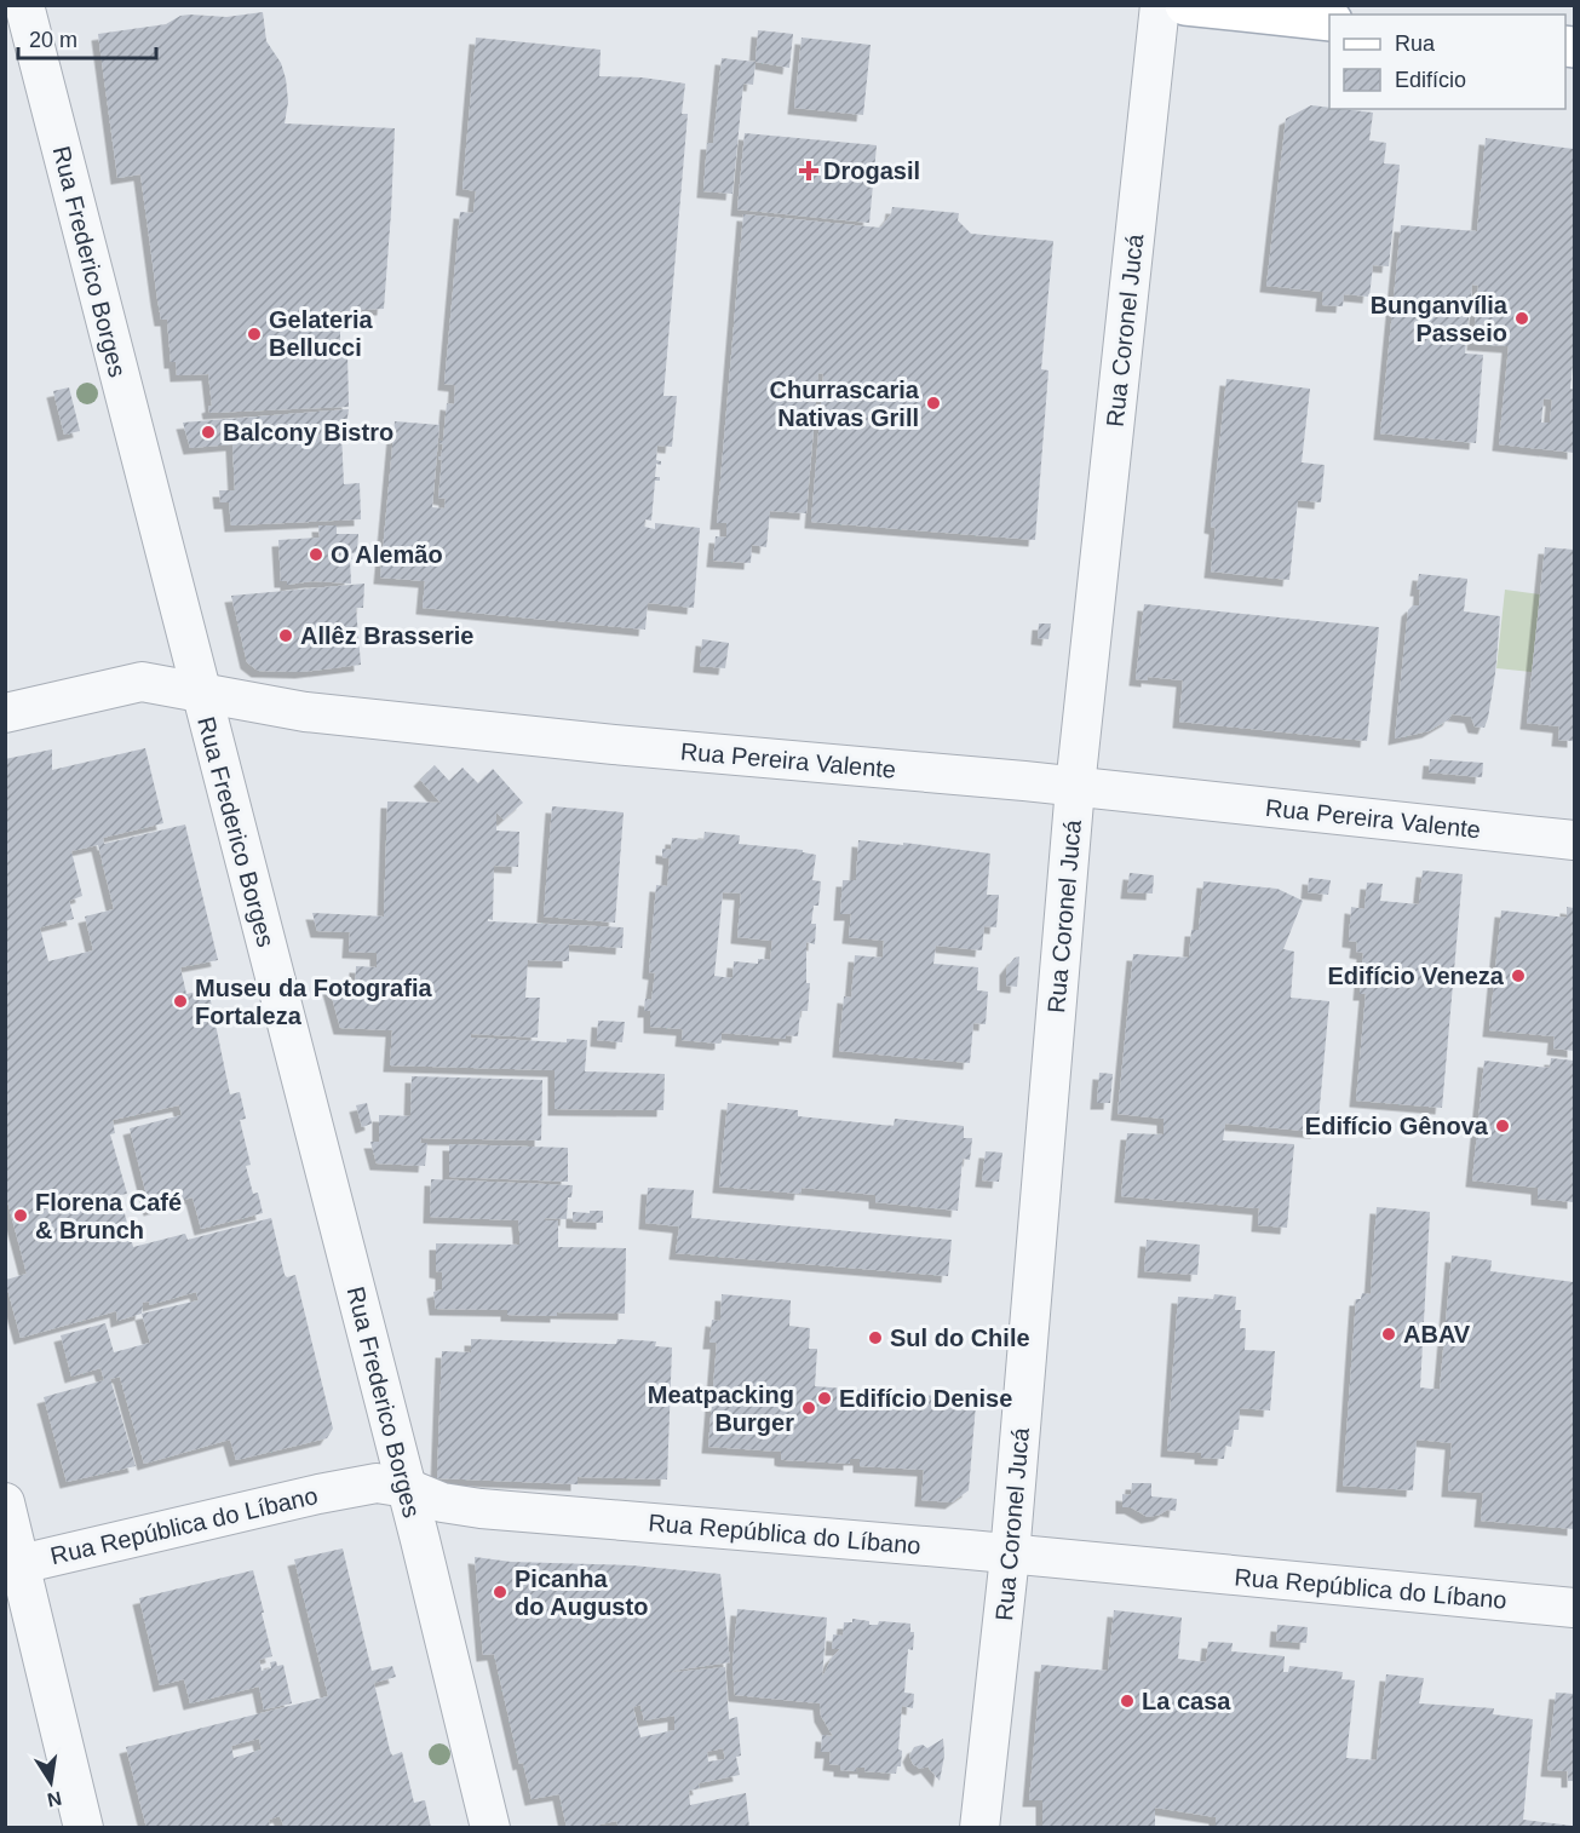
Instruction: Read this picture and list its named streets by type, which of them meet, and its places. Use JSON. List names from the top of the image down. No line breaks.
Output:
{"streets":{"street":["Rua Frederico Borges","Rua Coronel Jucá","Rua Pereira Valente","Rua República do Líbano"]},"crossings":[["Rua Frederico Borges","Rua Pereira Valente"],["Rua Frederico Borges","Rua República do Líbano"],["Rua Coronel Jucá","Rua Pereira Valente"],["Rua Coronel Jucá","Rua República do Líbano"]],"places":{"health":["Drogasil"],"other":["Bunganvília Passeio","Gelateria Bellucci","Churrascaria Nativas Grill","Balcony Bistro","O Alemão","Allêz Brasserie","Edifício Veneza","Museu da Fotografia Fortaleza","Edifício Gênova","Florena Café & Brunch","ABAV","Sul do Chile","Edifício Denise","Meatpacking Burger","Picanha do Augusto","La casa"]},"legend":["Rua","Edifício"],"scale_bar":"20 m","north":"bottom"}
